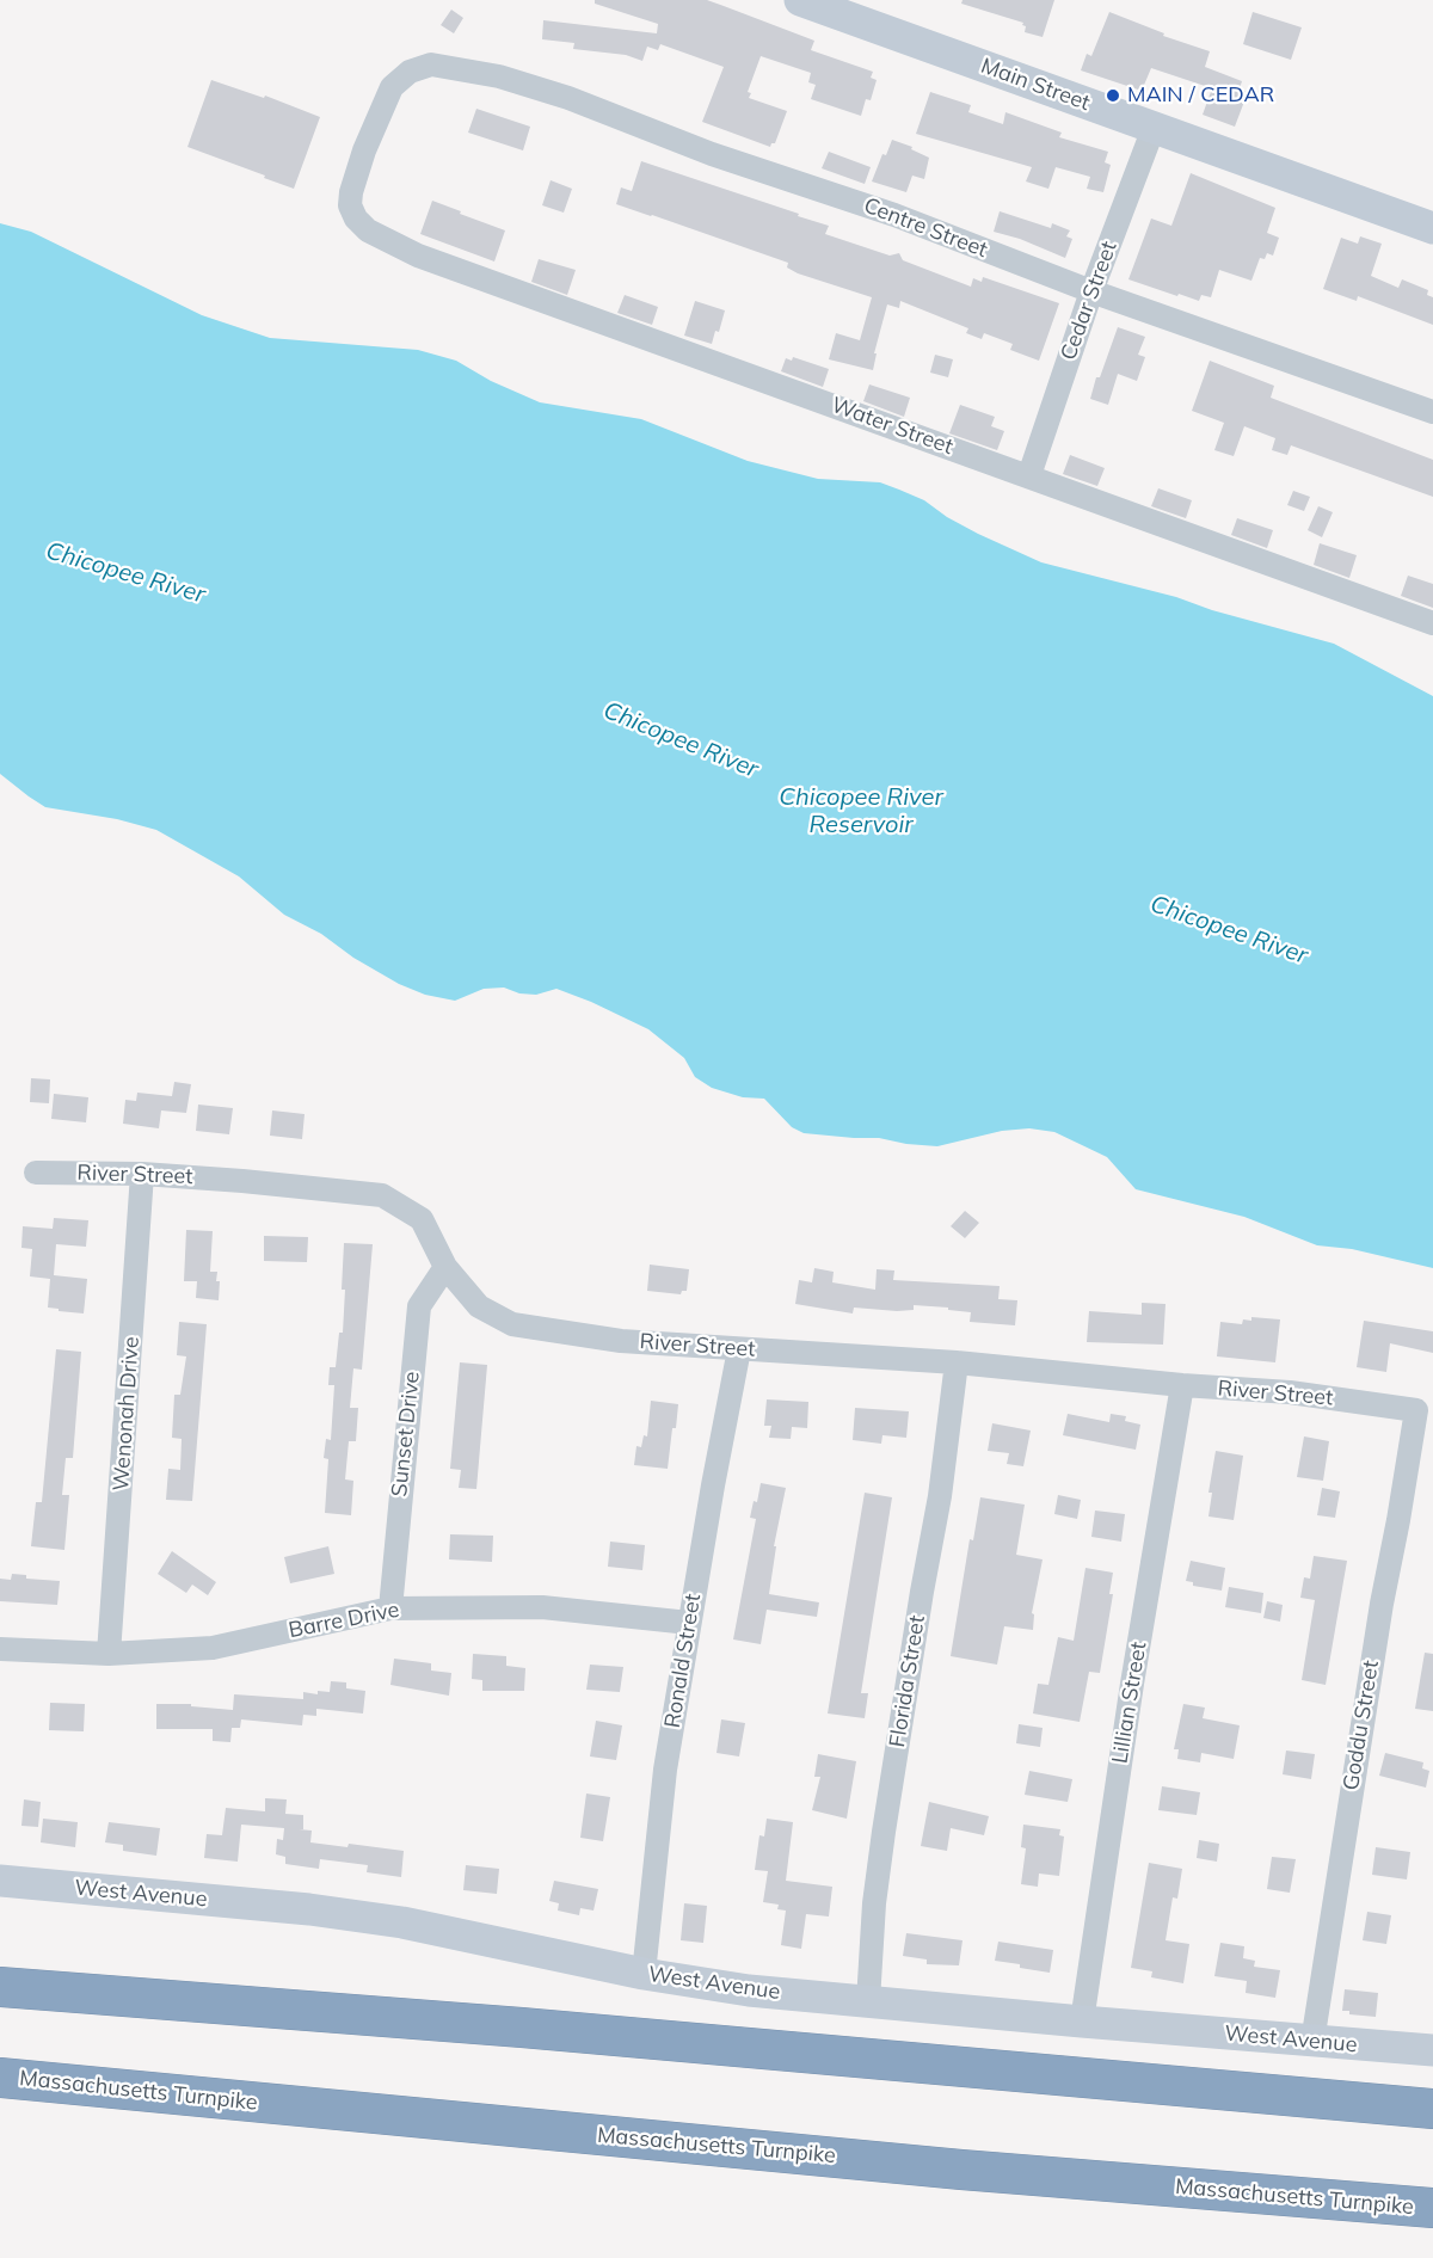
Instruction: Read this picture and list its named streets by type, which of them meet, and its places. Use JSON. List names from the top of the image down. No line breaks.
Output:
{"streets":{"highway":["Massachusetts Turnpike"],"main road":["Main Street","West Avenue"],"street":["Centre Street","Cedar Street","Water Street","River Street","Wenonah Drive","Sunset Drive","Barre Drive","Ronald Street","Florida Street","Lillian Street","Goddu Street"]},"crossings":[["Main Street","Cedar Street"],["Centre Street","Cedar Street"],["Centre Street","Water Street"],["Cedar Street","Water Street"],["River Street","Wenonah Drive"],["River Street","Sunset Drive"],["River Street","Ronald Street"],["River Street","Florida Street"],["River Street","Lillian Street"],["River Street","Goddu Street"],["Wenonah Drive","Barre Drive"],["Sunset Drive","Barre Drive"],["Barre Drive","Ronald Street"],["Ronald Street","West Avenue"],["Florida Street","West Avenue"],["Lillian Street","West Avenue"],["Goddu Street","West Avenue"]],"water":["Chicopee River","Chicopee River Reservoir"],"places":["MAIN / CEDAR"]}
